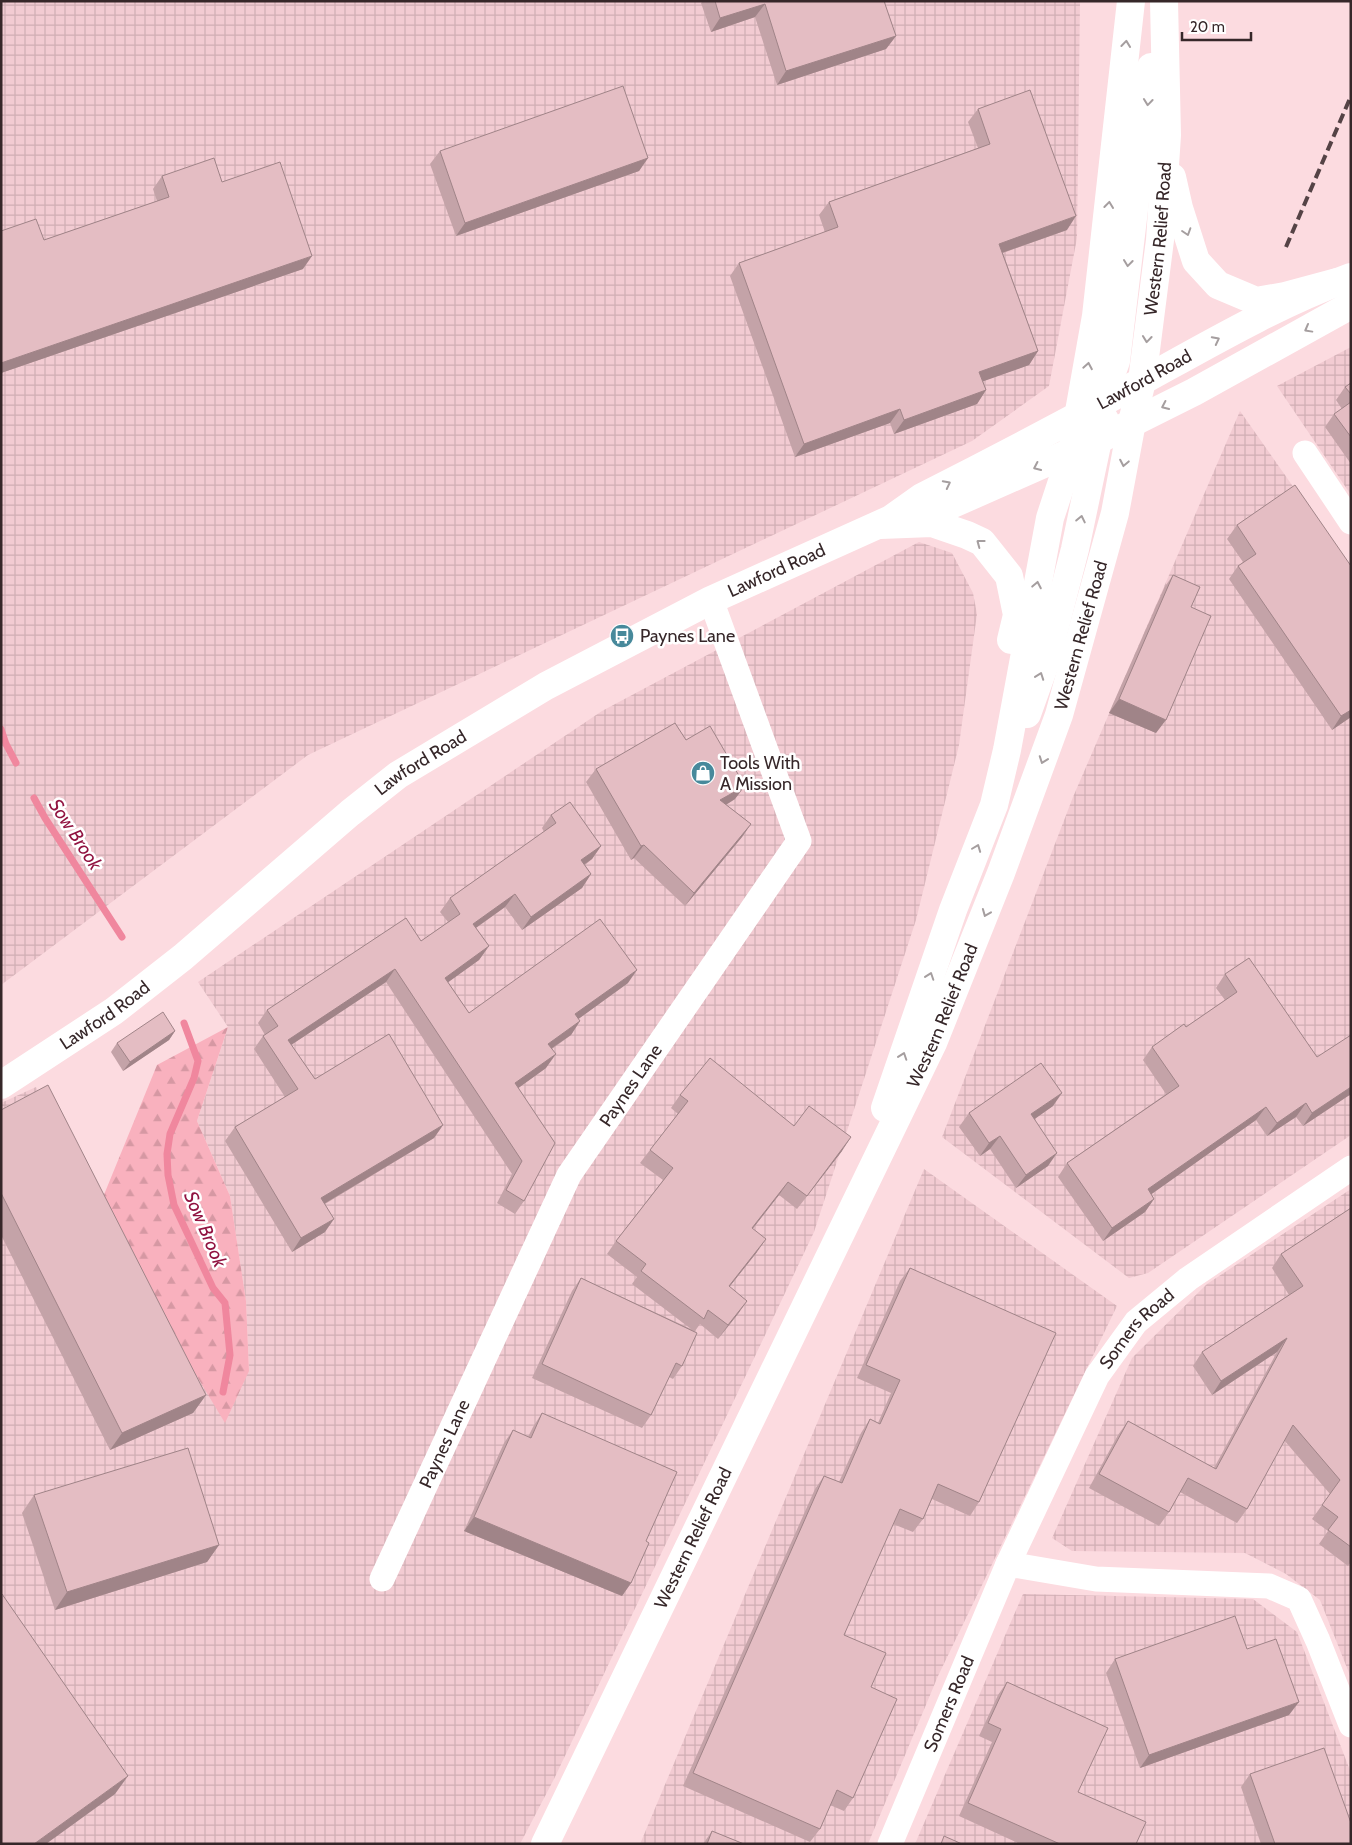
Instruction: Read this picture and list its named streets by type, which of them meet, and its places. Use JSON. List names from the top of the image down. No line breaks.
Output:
{"streets":{"main road":["Western Relief Road","Lawford Road"],"street":["Paynes Lane","Somers Road"]},"crossings":[["Western Relief Road","Lawford Road"],["Lawford Road","Paynes Lane"]],"water":["Sow Brook"],"places":{"bus stop":["Paynes Lane"],"shop":["Tools With A Mission"]},"scale_bar":"20 m"}
